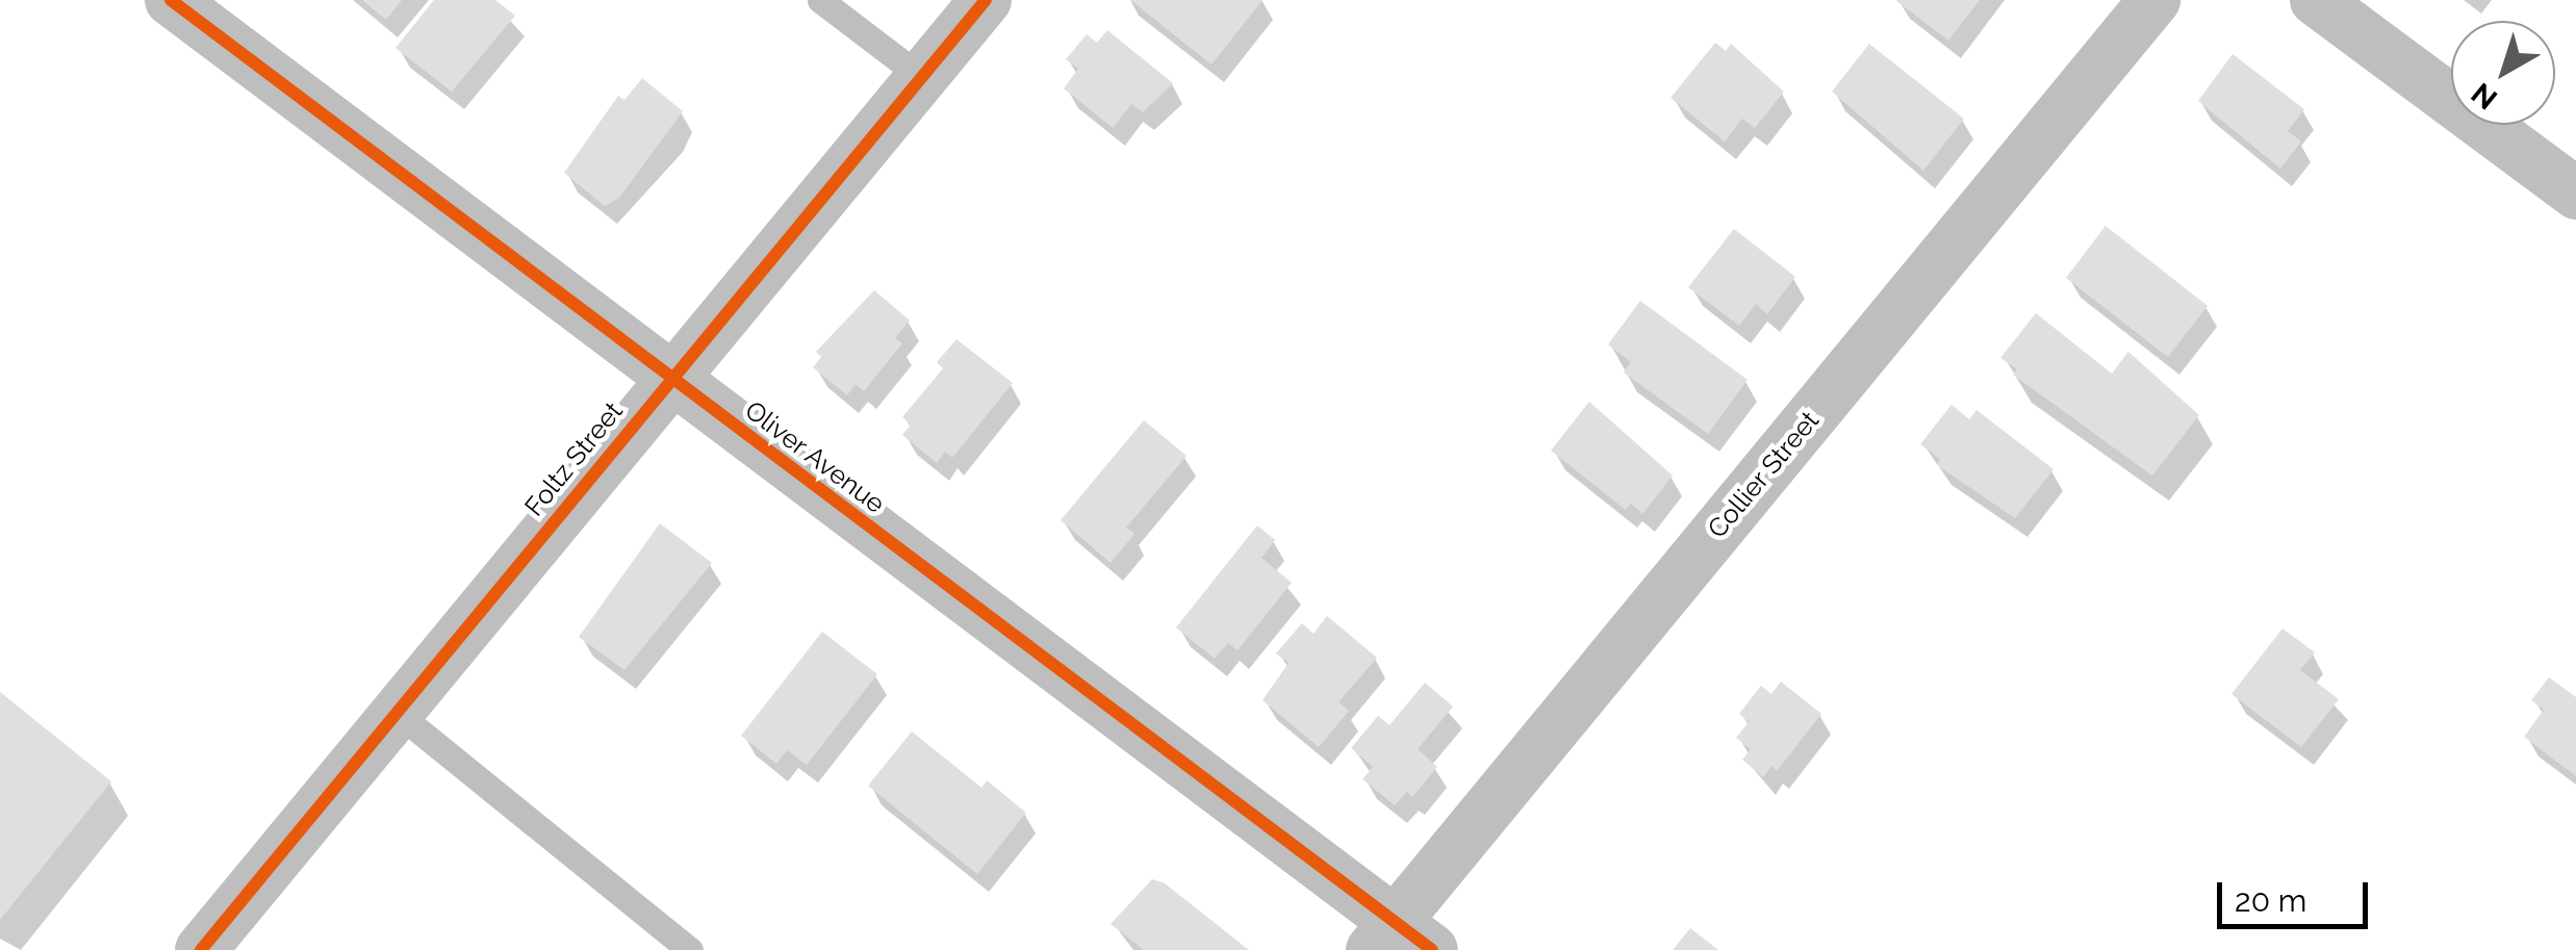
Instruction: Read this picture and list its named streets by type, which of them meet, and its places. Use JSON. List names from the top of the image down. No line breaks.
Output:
{"streets":{"street":["Oliver Avenue","Foltz Street","Collier Street"]},"crossings":[["Oliver Avenue","Foltz Street"],["Oliver Avenue","Collier Street"]],"scale_bar":"20 m","north":"bottom left"}
